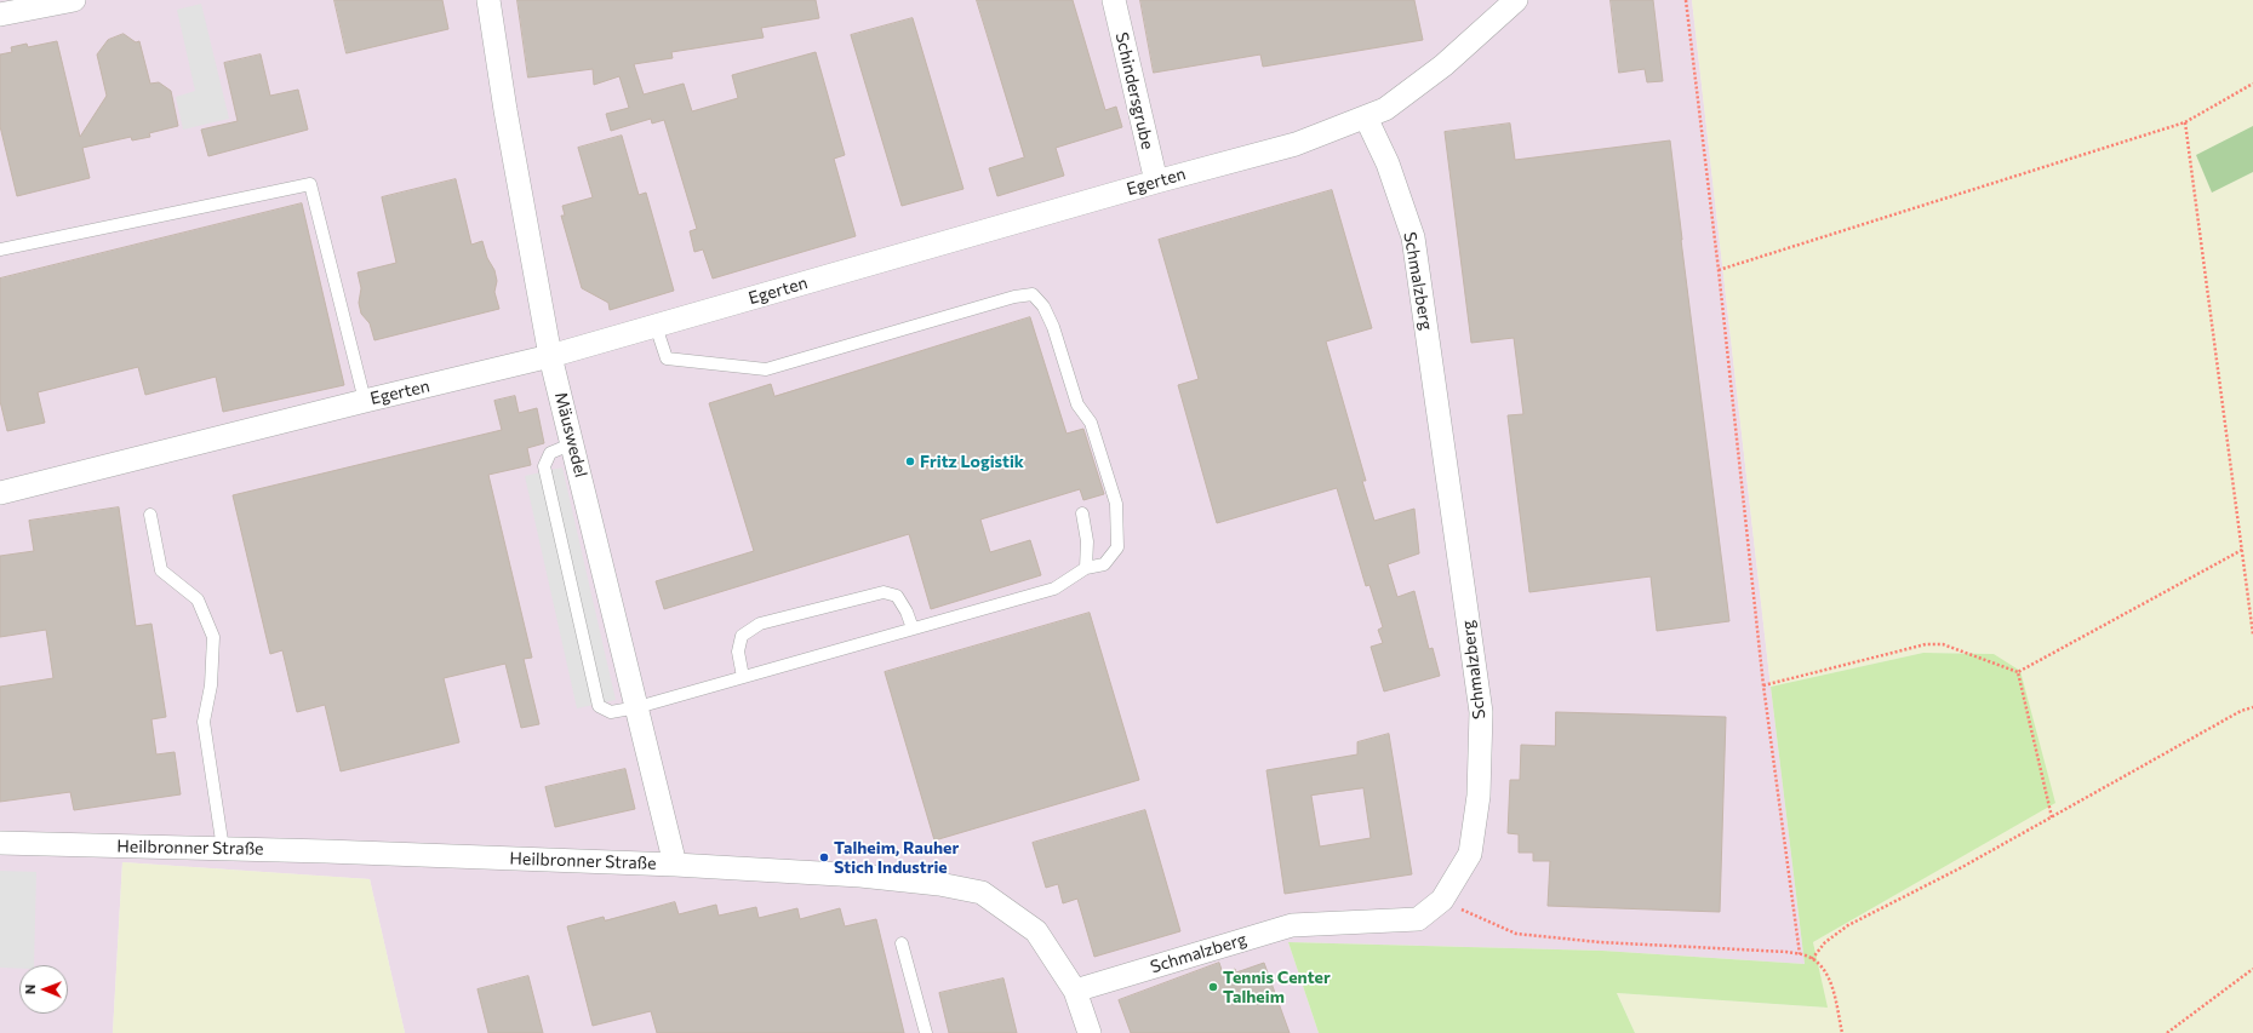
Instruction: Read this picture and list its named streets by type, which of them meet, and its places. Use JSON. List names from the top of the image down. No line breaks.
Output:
{"streets":{"street":["Schindersgrube","Egerten","Schmalzberg","Mäuswedel","Heilbronner Straße"]},"crossings":[["Schindersgrube","Egerten"],["Egerten","Schmalzberg"],["Egerten","Mäuswedel"],["Schmalzberg","Heilbronner Straße"],["Mäuswedel","Heilbronner Straße"]],"places":["Fritz Logistik","Talheim, Rauher Stich Industrie","Tennis Center Talheim"],"north":"left"}
